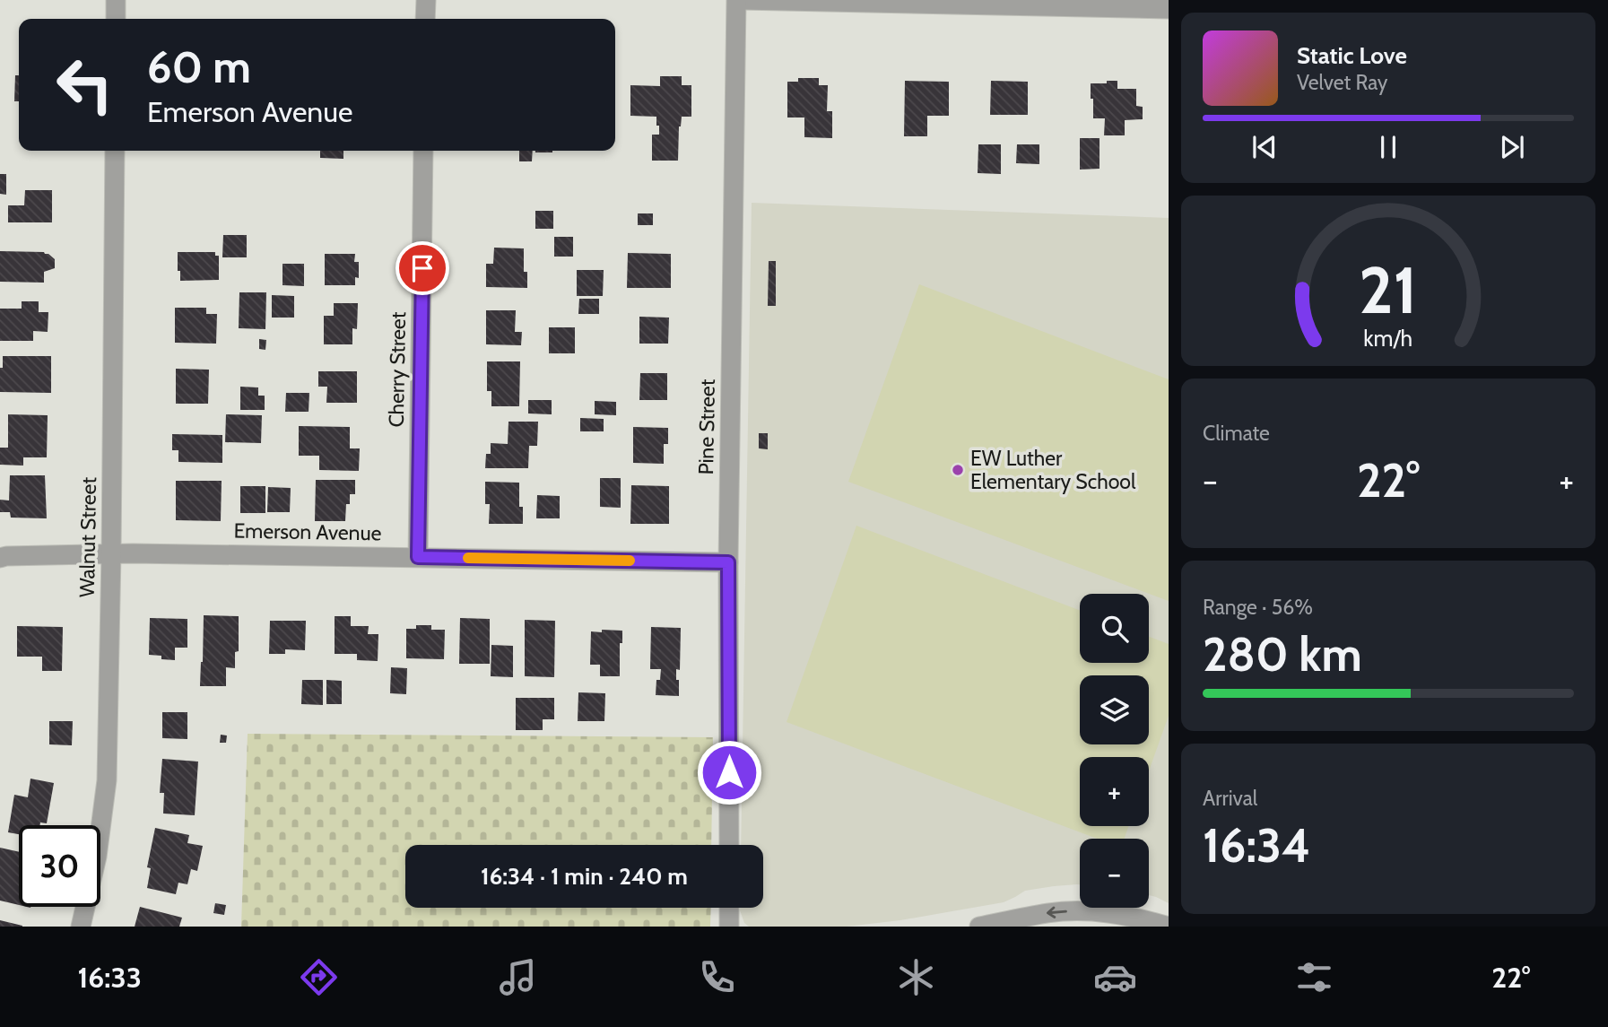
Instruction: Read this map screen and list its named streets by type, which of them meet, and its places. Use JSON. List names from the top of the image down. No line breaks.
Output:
{"streets":{"street":["Cherry Street","Pine Street","Emerson Avenue","Walnut Street"]},"crossings":[["Cherry Street","Emerson Avenue"],["Pine Street","Emerson Avenue"],["Emerson Avenue","Walnut Street"]],"places":["EW Luther Elementary School"],"page":{"turn":["60 m","Emerson Avenue"],"song":["Static Love","Velvet Ray"],"tile":["Climate",["Range · 56%","280 km"],["Arrival","16:34"]],"heat":["−","22°","+"],"map_buttons":["+","−"],"limit":"30","trip":"16:34 · 1 min · 240 m","tabs":["16:33","22°"],"gauge":["21","km/h"]}}
